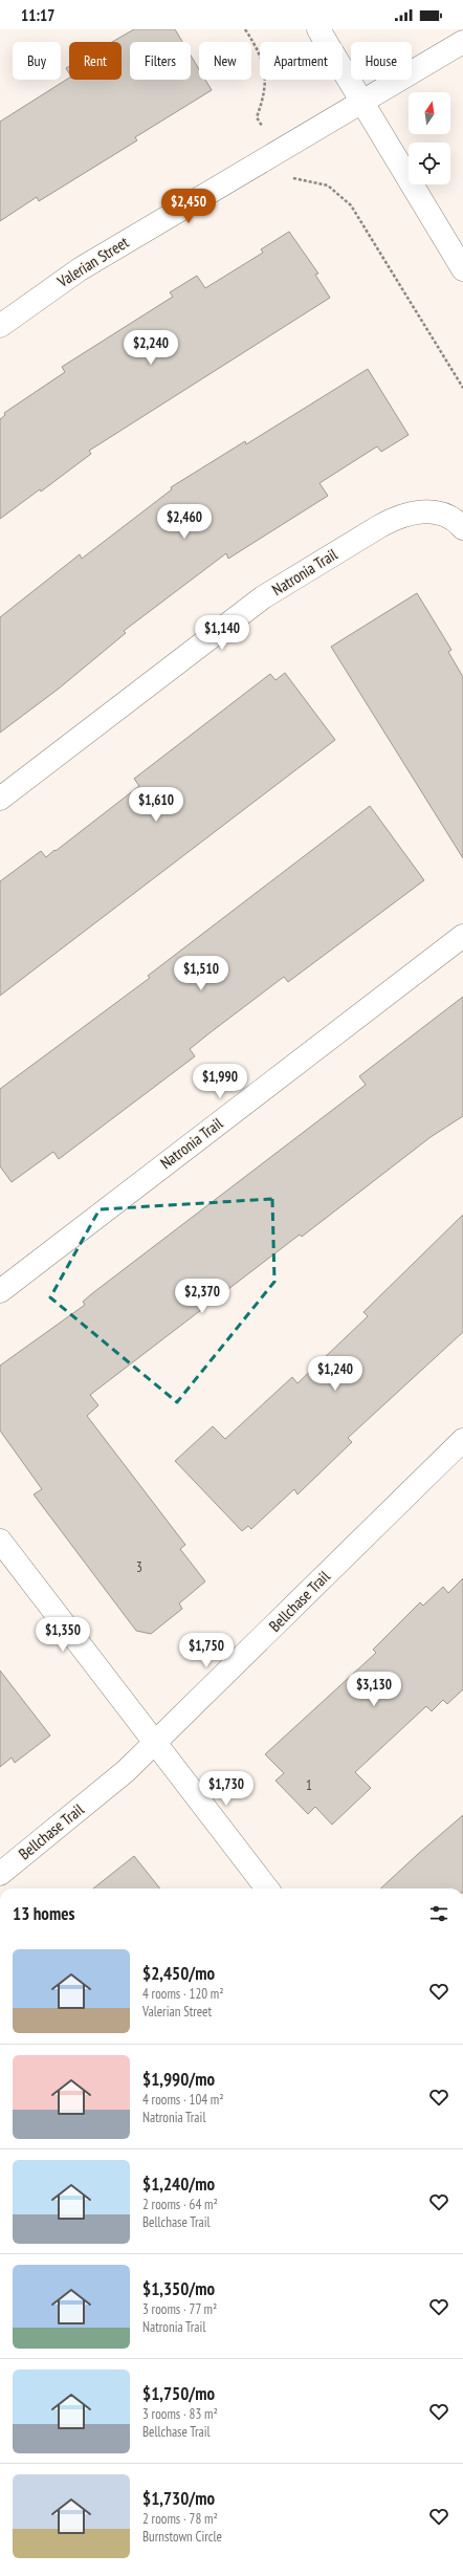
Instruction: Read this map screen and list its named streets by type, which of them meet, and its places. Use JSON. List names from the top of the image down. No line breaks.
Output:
{"streets":{"street":["Valerian Street","Natronia Trail","Bellchase Trail"]},"house_numbers":["3","1"],"north":"top","page":{"status":"11:17","chip":["Buy","Rent","Filters","New","Apartment","House"],"price":["$2,450","$2,240","$2,460","$1,140","$1,610","$1,510","$1,990","$2,370","$1,240","$1,350","$1,750","$3,130","$1,730"],"heading":"13 homes","list":[{"name":"$2,450/mo","note":"4 rooms · 120 m² · Valerian Street"},{"name":"$1,990/mo","note":"4 rooms · 104 m² · Natronia Trail"},{"name":"$1,240/mo","note":"2 rooms · 64 m² · Bellchase Trail"},{"name":"$1,350/mo","note":"3 rooms · 77 m² · Natronia Trail"},{"name":"$1,750/mo","note":"3 rooms · 83 m² · Bellchase Trail"},{"name":"$1,730/mo","note":"2 rooms · 78 m² · Burnstown Circle"}]}}
